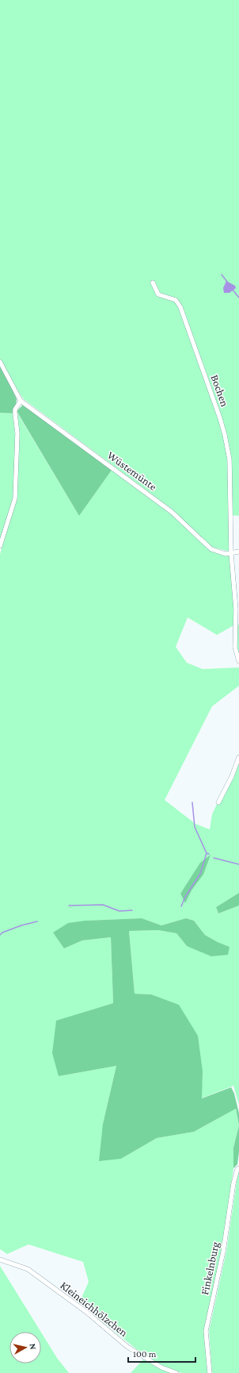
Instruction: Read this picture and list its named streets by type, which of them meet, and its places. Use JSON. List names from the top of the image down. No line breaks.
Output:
{"streets":{"street":["Bochen","Wüstemünte","Finkelnburg","Kleineichhölzchen"]},"crossings":[["Bochen","Wüstemünte"]],"scale_bar":"100 m","north":"right"}
